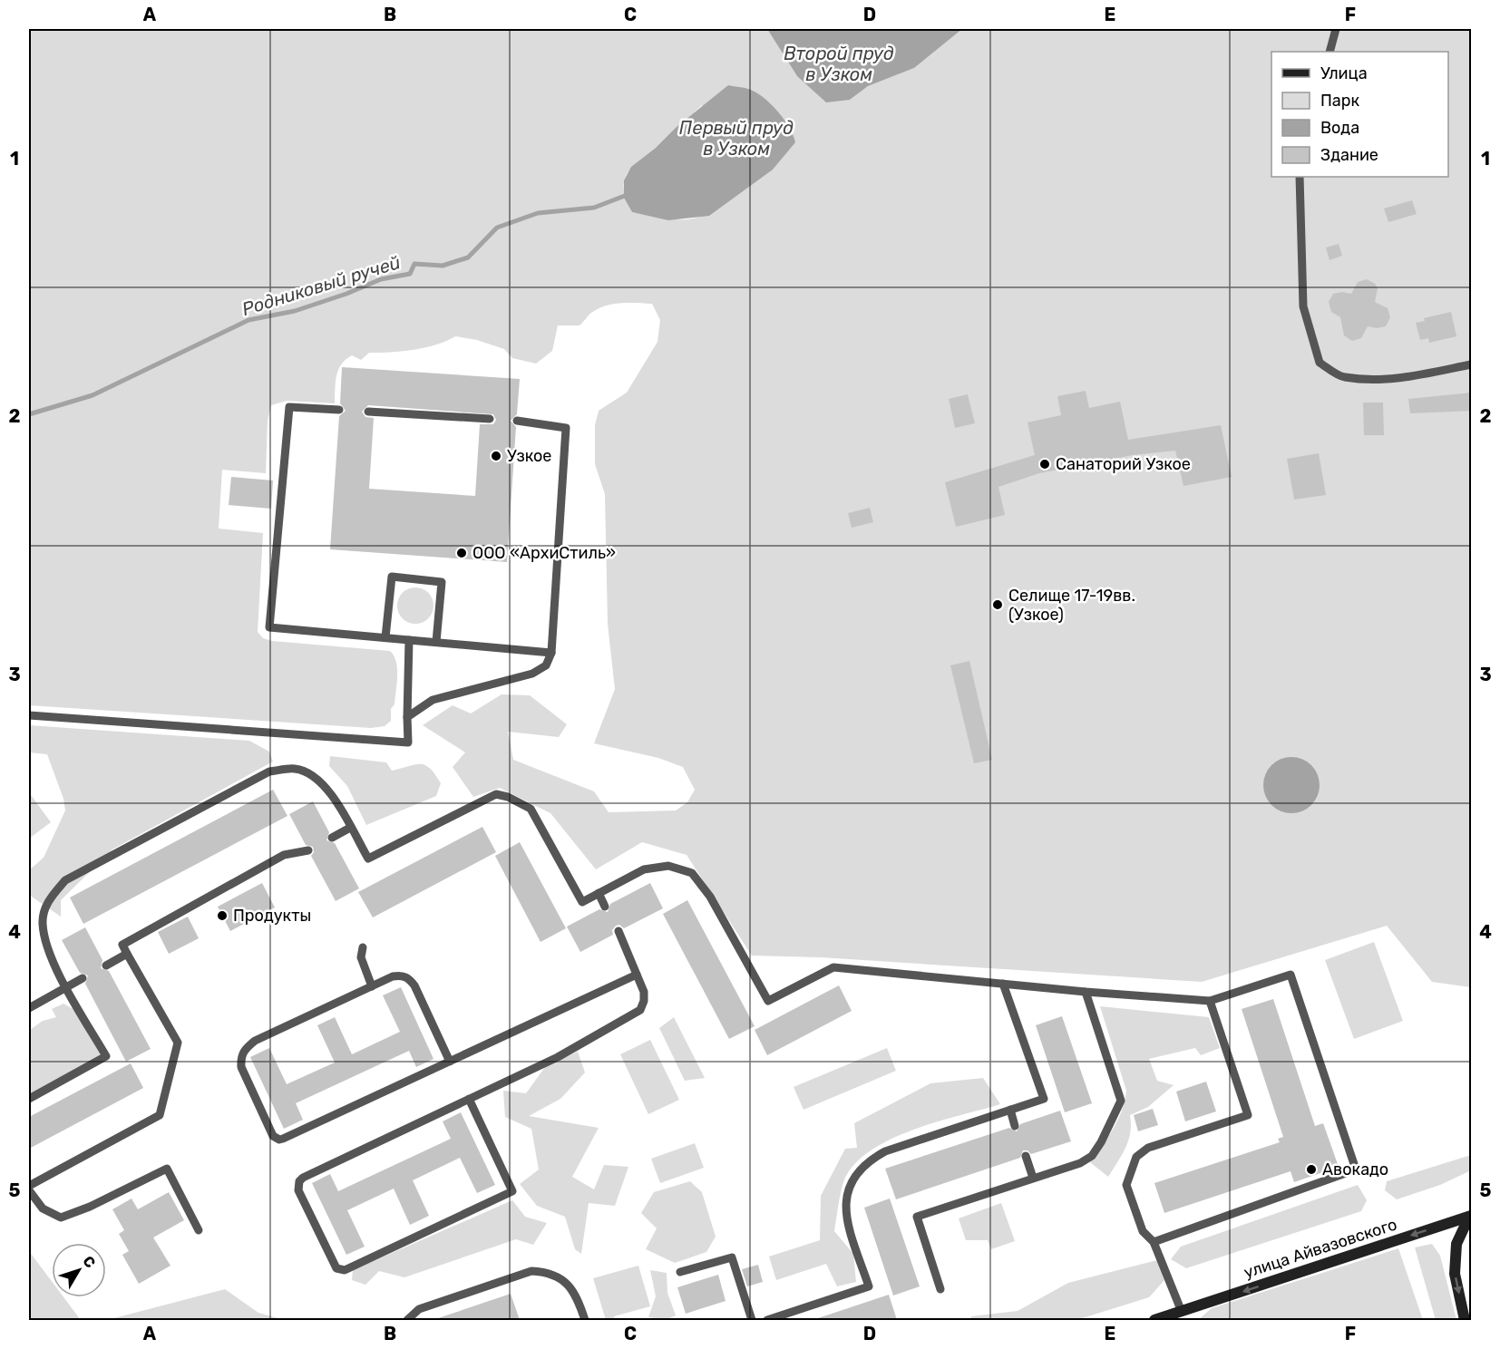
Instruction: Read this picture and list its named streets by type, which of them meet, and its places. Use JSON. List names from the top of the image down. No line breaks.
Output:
{"streets":{"main road":["улица Айвазовского"]},"one_way":["улица Айвазовского"],"water":["Второй пруд в Узком","Первый пруд в Узком","Родниковый ручей"],"places":["Узкое","Санаторий Узкое","ООО «АрхиСтиль»","Селище 17-19вв. (Узкое)","Продукты","Авокадо"],"legend":["Улица","Парк","Вода","Здание"],"north":"top right","grid":{"columns":["A","B","C","D","E","F"],"rows":["1","2","3","4","5"]}}
